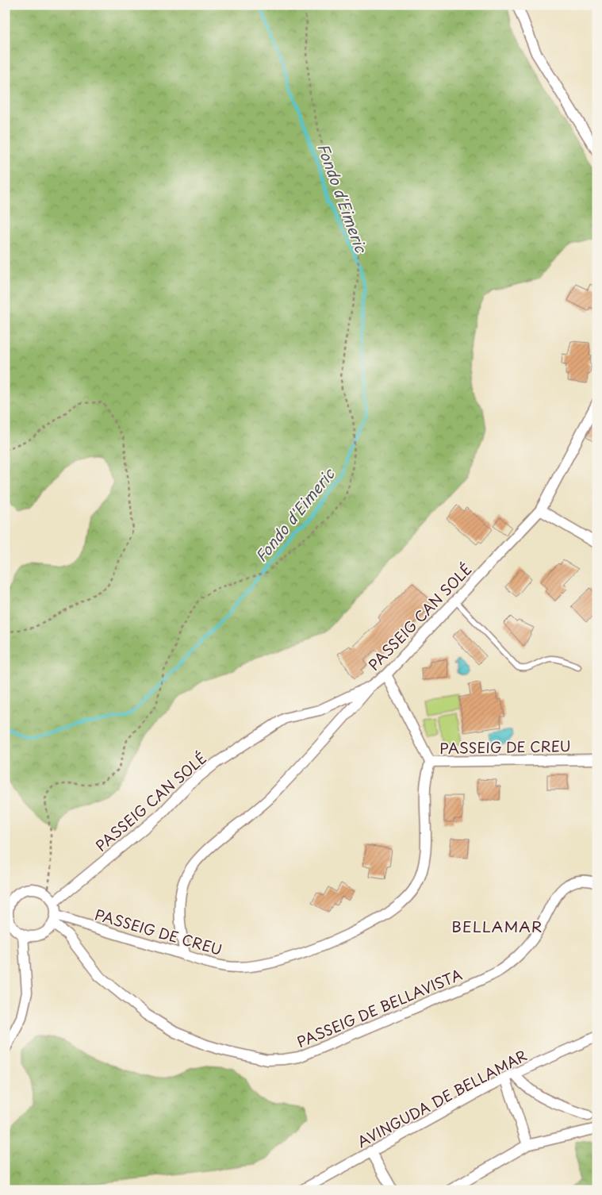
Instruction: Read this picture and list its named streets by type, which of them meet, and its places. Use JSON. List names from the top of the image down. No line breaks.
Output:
{"streets":{"street":["PASSEIG CAN SOLÉ","PASSEIG DE CREU","PASSEIG DE BELLAVISTA","AVINGUDA DE BELLAMAR"]},"crossings":[["PASSEIG CAN SOLÉ","PASSEIG DE CREU"],["PASSEIG CAN SOLÉ","PASSEIG DE BELLAVISTA"],["PASSEIG DE CREU","PASSEIG DE BELLAVISTA"]],"districts":["BELLAMAR"],"water":["Fondo d'Eimeric"]}
